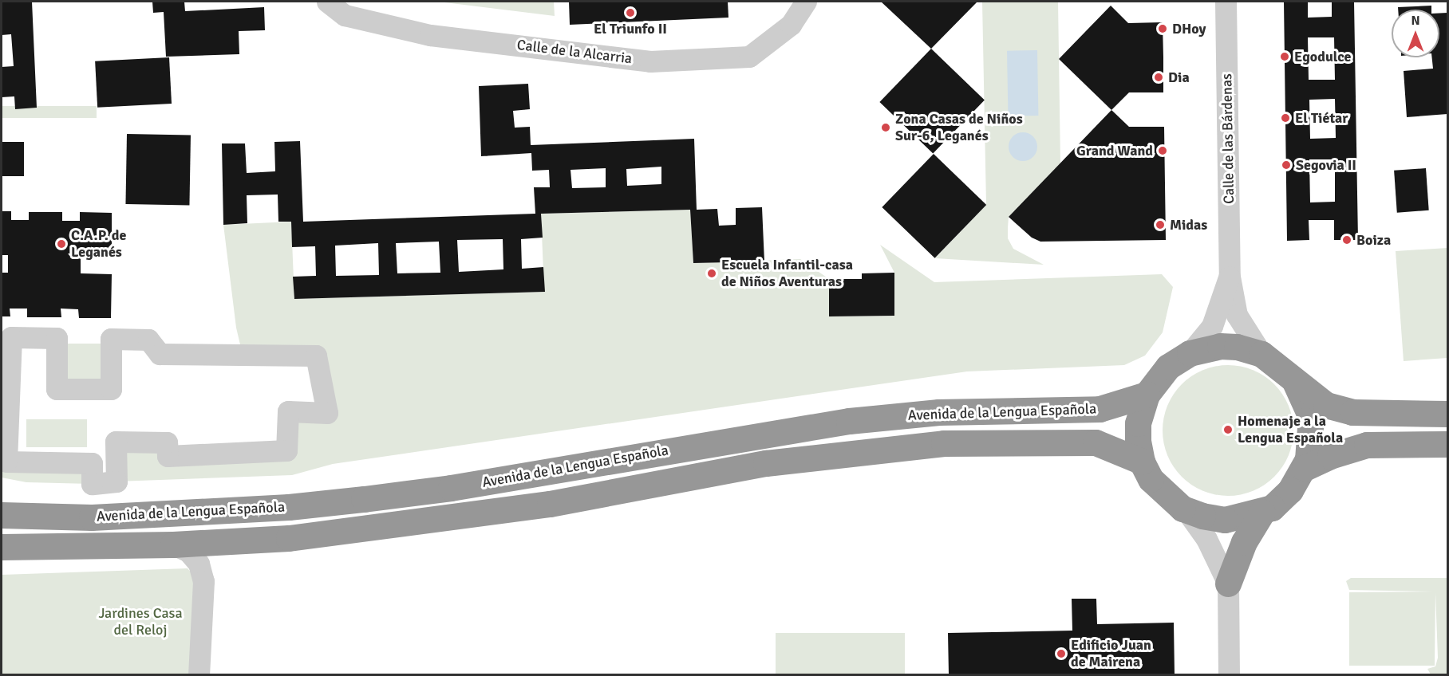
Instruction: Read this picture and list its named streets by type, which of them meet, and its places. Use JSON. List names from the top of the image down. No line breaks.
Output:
{"streets":{"highway":["Avenida de la Lengua Española"],"street":["Calle de la Alcarria","Calle de las Bárdenas"]},"parks":["Jardines Casa del Reloj"],"places":["El Triunfo II","DHoy","Egodulce","Dia","El Tiétar","Zona Casas de Niños Sur-6, Leganés","Grand Wand","Segovia II","Midas","Boiza","C.A.P. de Leganés","Escuela Infantil-casa de Niños Aventuras","Homenaje a la Lengua Española","Edificio Juan de Mairena"],"north":"top"}
